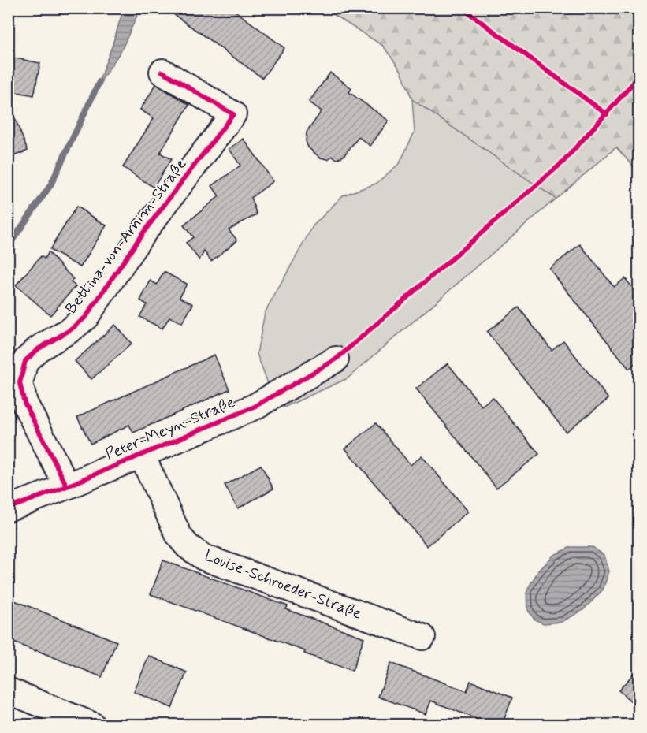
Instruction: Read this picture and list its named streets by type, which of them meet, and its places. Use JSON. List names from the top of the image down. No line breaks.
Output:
{"streets":{"street":["Bettina-von-Arnim-Straße","Peter-Meyn-Straße","Louise-Schroeder-Straße"]},"crossings":[["Bettina-von-Arnim-Straße","Peter-Meyn-Straße"],["Peter-Meyn-Straße","Louise-Schroeder-Straße"]]}
